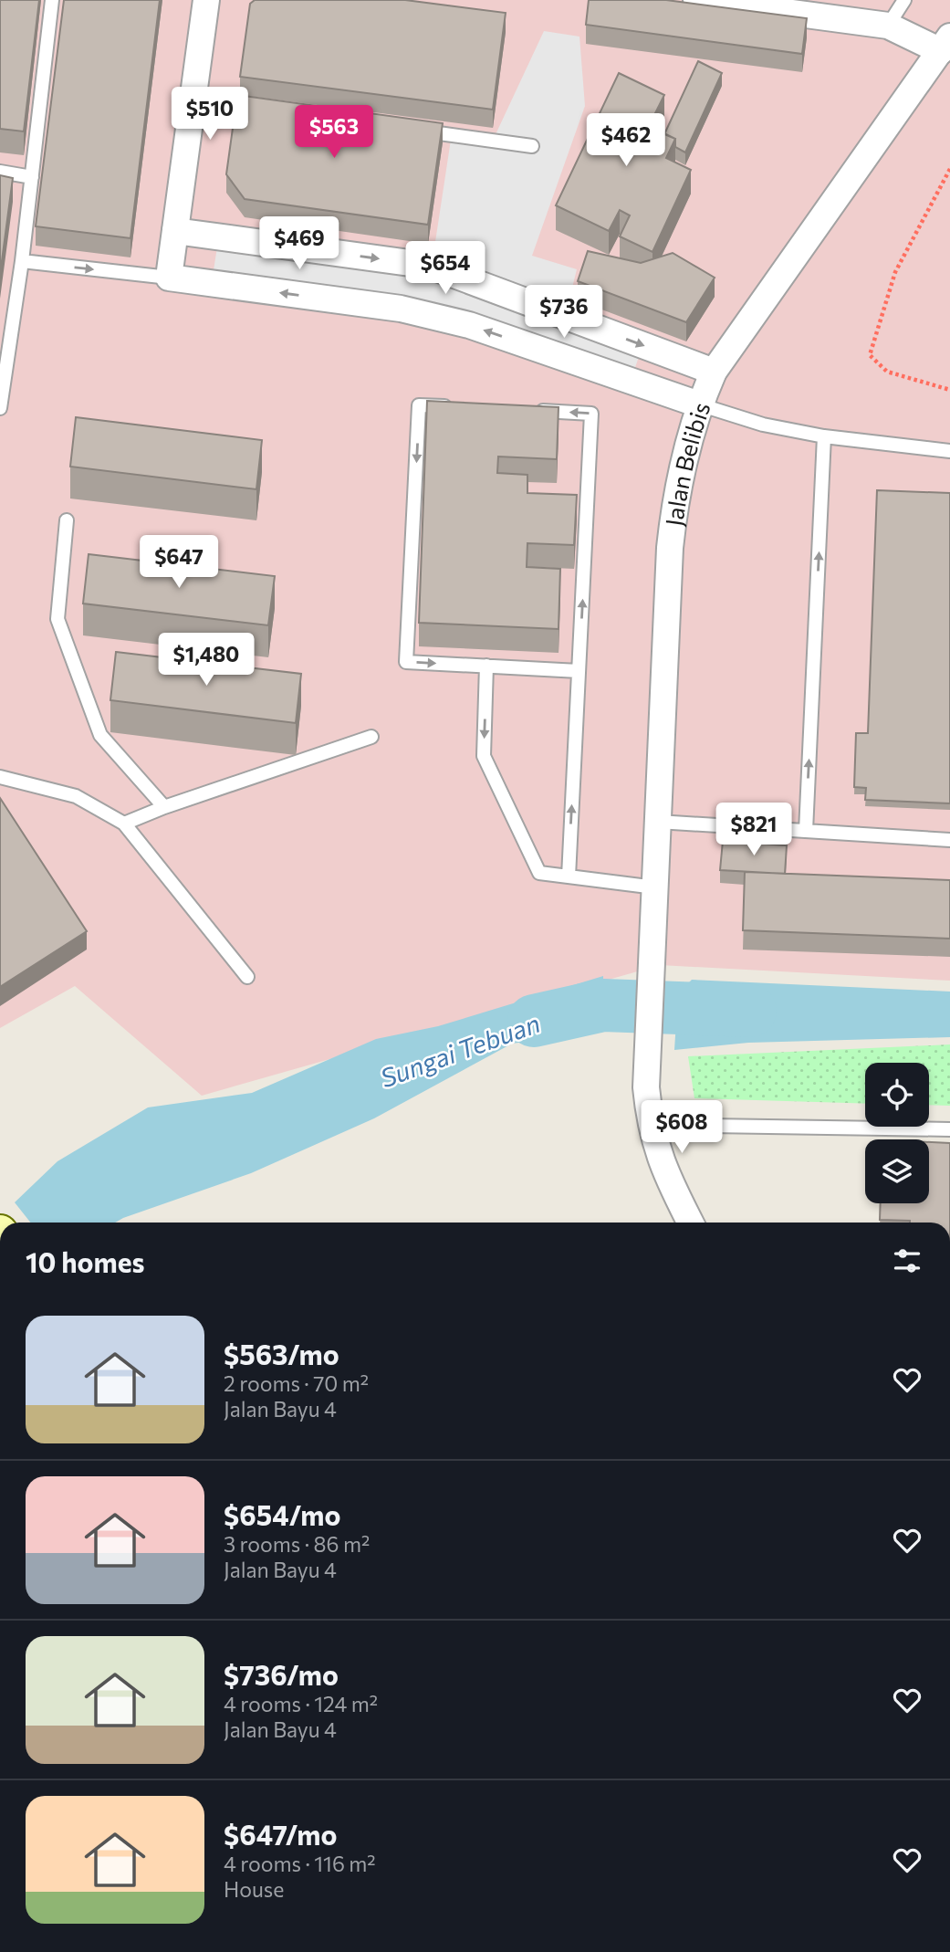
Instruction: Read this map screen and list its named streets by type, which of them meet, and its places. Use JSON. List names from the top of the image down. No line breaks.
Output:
{"streets":{"street":["Jalan Belibis"]},"water":["Sungai Tebuan"],"page":{"price":["$510","$563","$462","$469","$654","$736","$647","$1,480","$821","$608"],"heading":"10 homes","list":[{"name":"$563/mo","note":"2 rooms · 70 m² · Jalan Bayu 4"},{"name":"$654/mo","note":"3 rooms · 86 m² · Jalan Bayu 4"},{"name":"$736/mo","note":"4 rooms · 124 m² · Jalan Bayu 4"},{"name":"$647/mo","note":"4 rooms · 116 m² · House"}]}}
